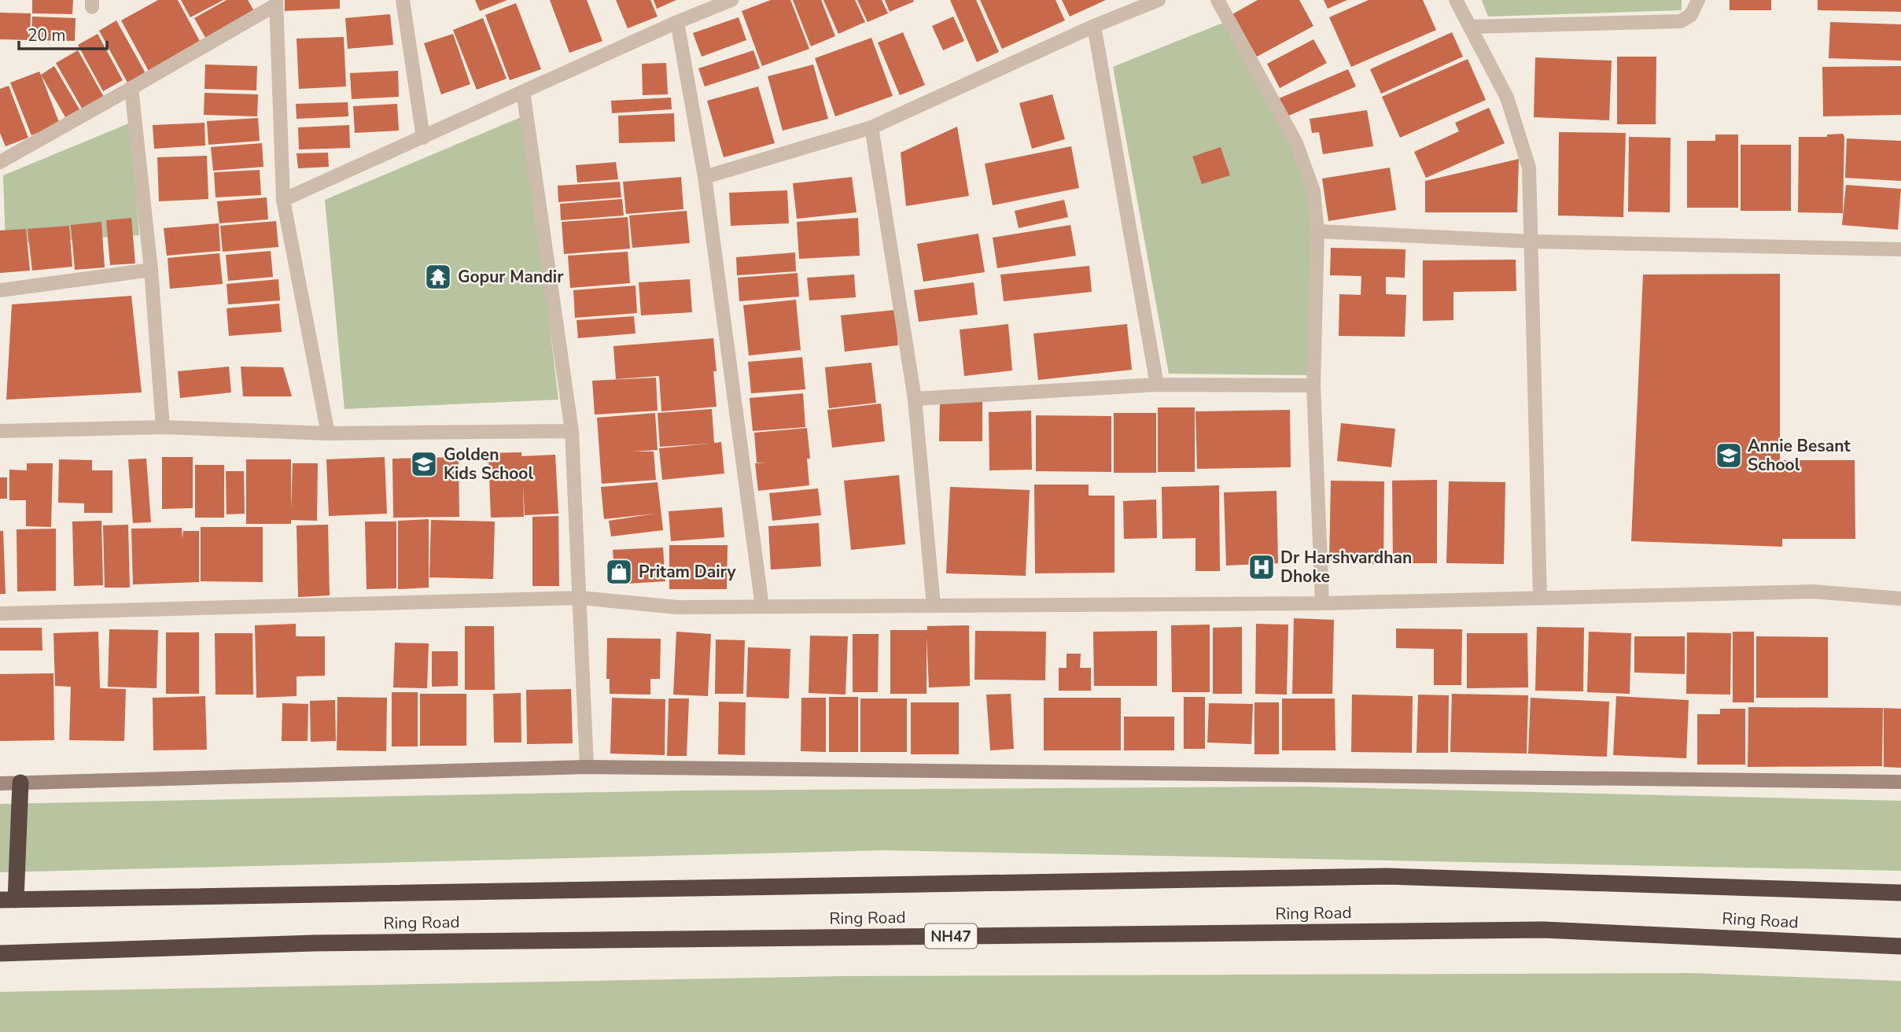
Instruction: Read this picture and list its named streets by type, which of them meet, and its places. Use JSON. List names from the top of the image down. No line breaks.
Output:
{"streets":{"highway":["Ring Road","NH47"]},"places":{"temple":["Gopur Mandir"],"school or university":["Annie Besant School","Golden Kids School"],"hospital":["Dr Harshvardhan Dhoke"],"shop":["Pritam Dairy"]},"scale_bar":"20 m"}
